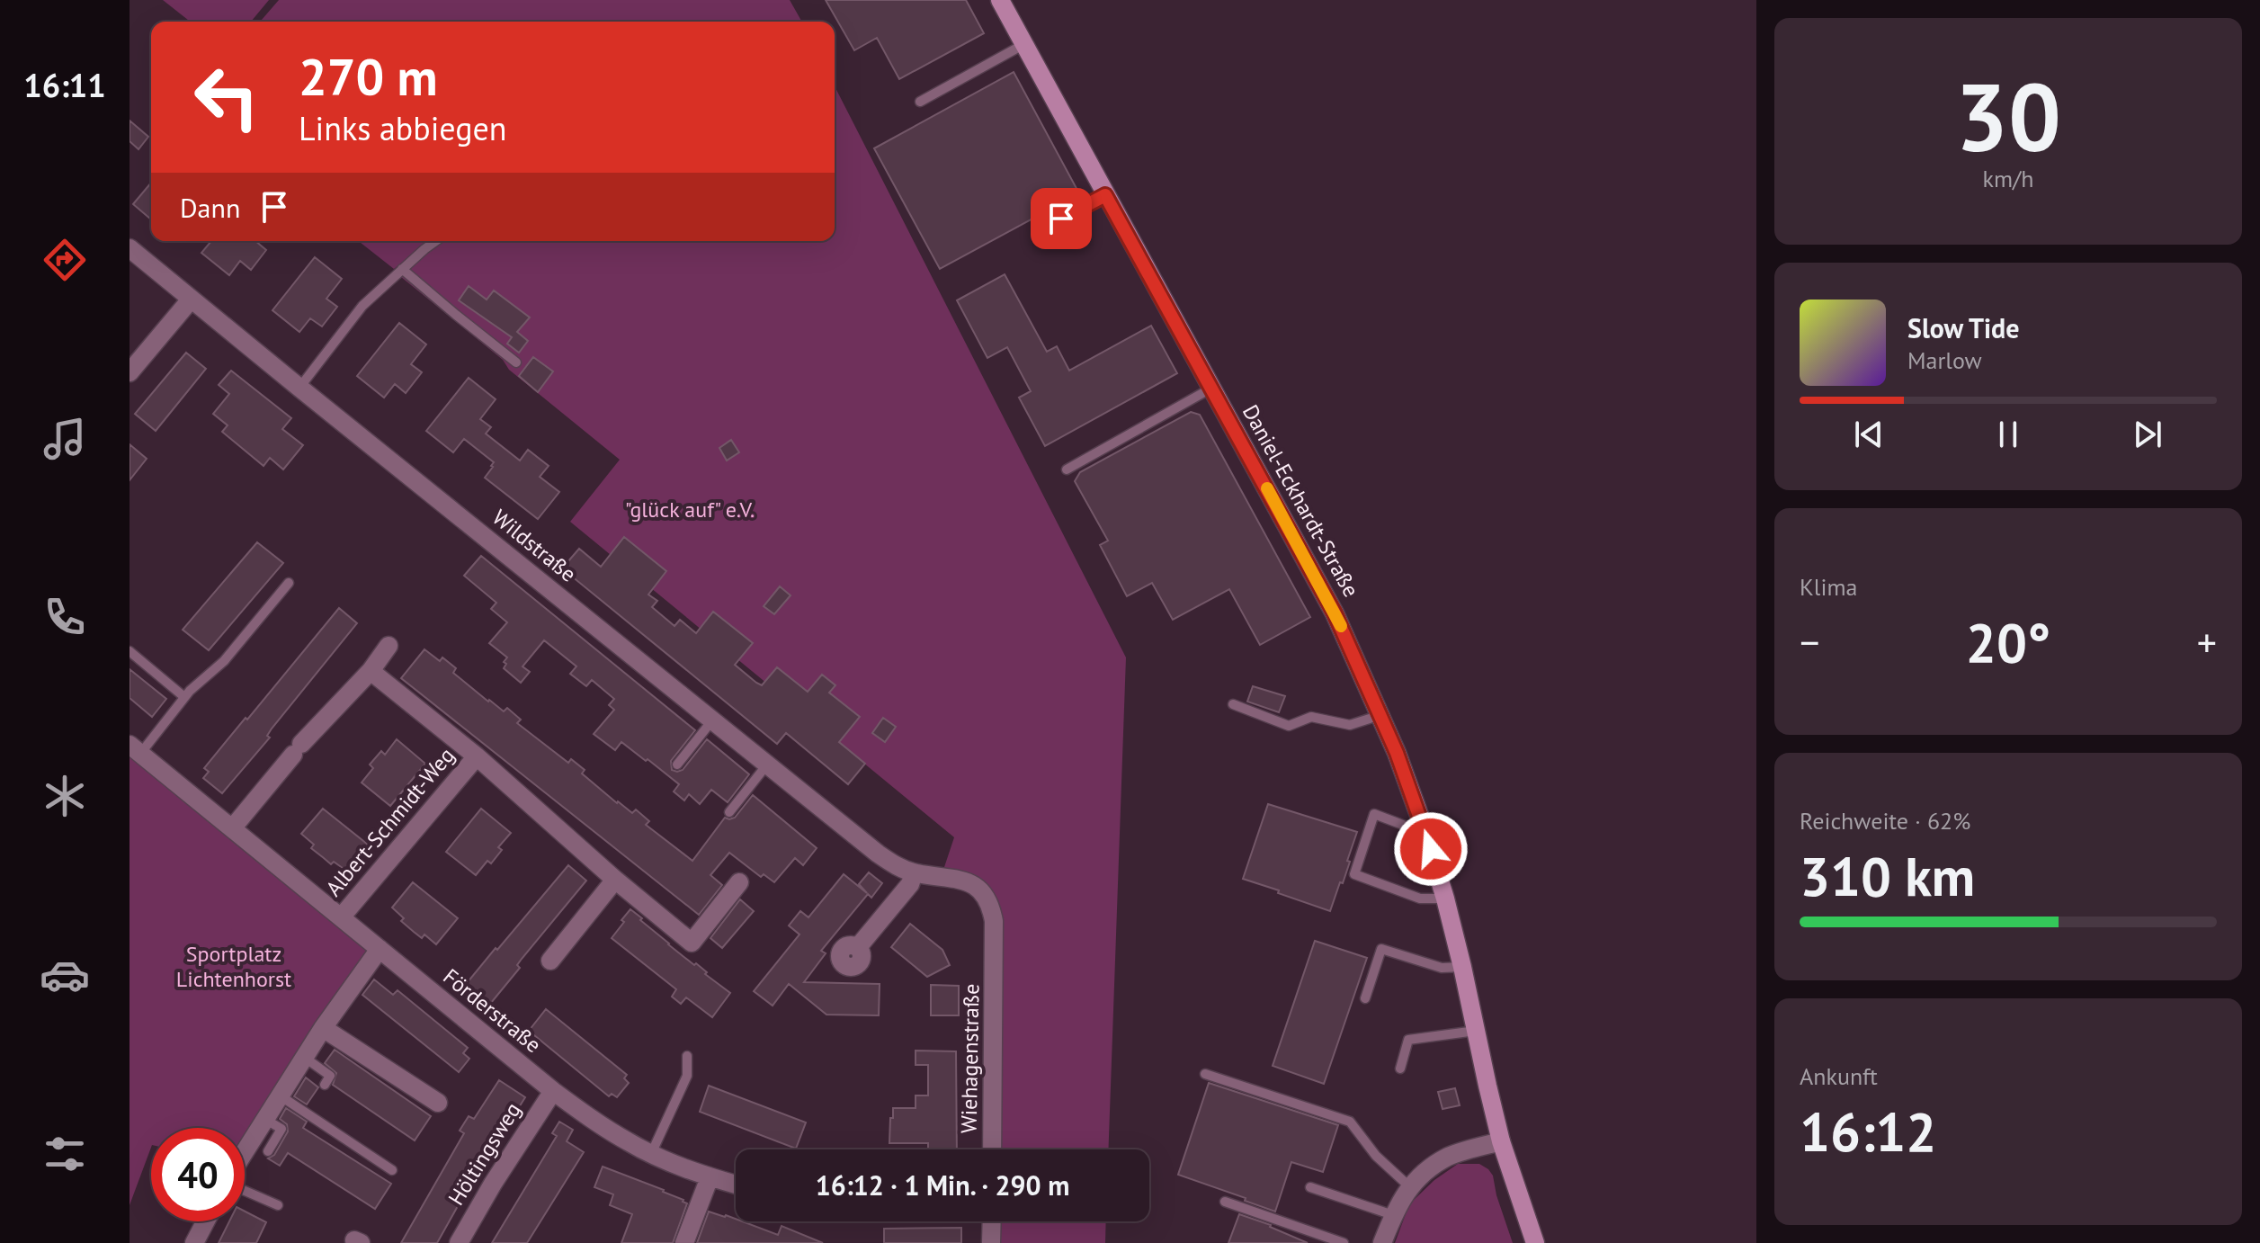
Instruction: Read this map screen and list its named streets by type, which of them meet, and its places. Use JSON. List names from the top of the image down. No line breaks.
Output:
{"streets":{"street":["Daniel-Eckhardt-Straße","Wildstraße","Albert-Schmidt-Weg","Förderstraße","Wiehagenstraße","Höltingsweg"]},"crossings":[["Wildstraße","Wiehagenstraße"],["Albert-Schmidt-Weg","Förderstraße"],["Förderstraße","Höltingsweg"]],"parks":["\"glück auf\" e.V.","Sportplatz Lichtenhorst"],"page":{"tabs":"16:11","tile":[["30","km/h"],"Klima",["Reichweite · 62%","310 km"],["Ankunft","16:12"]],"turn":["270 m","Links abbiegen"],"then":"Dann","song":["Slow Tide","Marlow"],"heat":["−","20°","+"],"limit":"40","trip":"16:12 · 1 Min. · 290 m"}}
